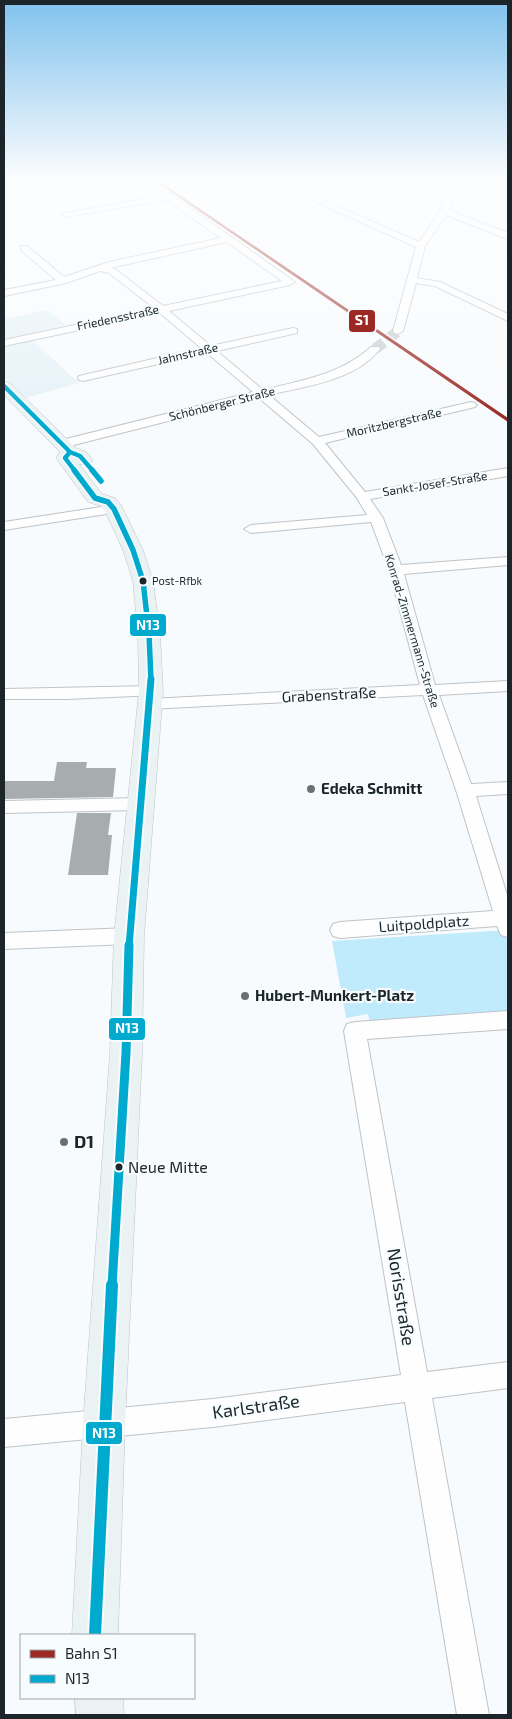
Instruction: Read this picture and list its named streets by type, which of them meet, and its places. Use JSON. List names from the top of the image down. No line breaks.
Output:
{"streets":{"street":["Friedensstraße","Jahnstraße","Schönberger Straße","Moritzbergstraße","Sankt-Josef-Straße","Konrad-Zimmermann-Straße","Grabenstraße","Luitpoldplatz","Norisstraße","Karlstraße"]},"crossings":[["Schönberger Straße","Konrad-Zimmermann-Straße"],["Moritzbergstraße","Konrad-Zimmermann-Straße"],["Sankt-Josef-Straße","Konrad-Zimmermann-Straße"],["Konrad-Zimmermann-Straße","Grabenstraße"],["Konrad-Zimmermann-Straße","Luitpoldplatz"],["Norisstraße","Karlstraße"]],"places":["Post-Rfbk","Edeka Schmitt","Hubert-Munkert-Platz","D1","Neue Mitte"],"lines":["rail line S1","transit line N13"],"legend":["Bahn S1","N13"]}
